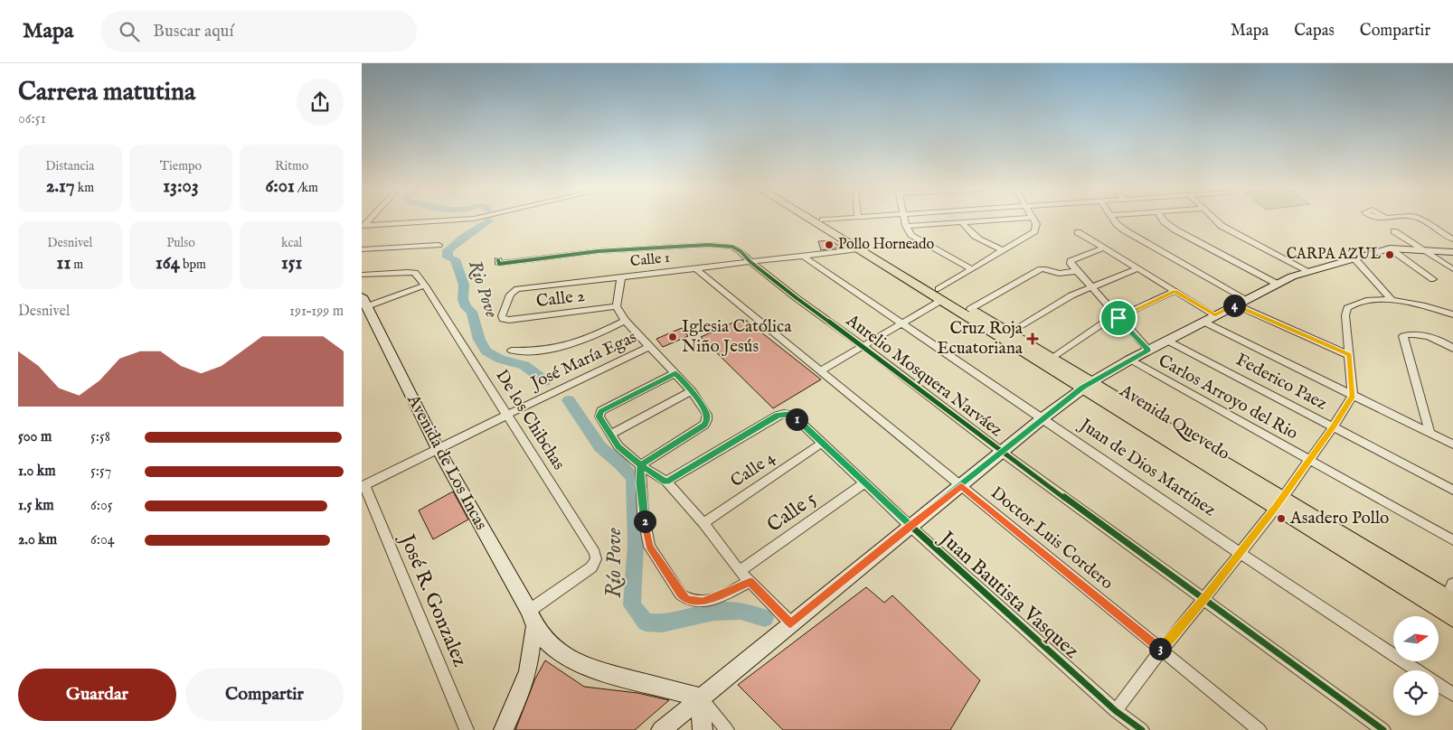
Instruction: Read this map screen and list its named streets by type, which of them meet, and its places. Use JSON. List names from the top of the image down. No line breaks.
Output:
{"streets":{"main road":["Avenida Quevedo","Avenida de Los Incas"],"street":["Calle 1","Calle 2","José María Egas","Aurelio Mosquera Narváez","Federico Paez","Carlos Arroyo del Rio","De los Chibchas","Juan de Dios Martínez","Calle 4","Calle 5","Doctor Luis Cordero","Juan Bautista Vasquez","José R. Gonzalez"]},"crossings":[["Calle 1","Calle 2"],["Calle 1","Aurelio Mosquera Narváez"],["Calle 1","Avenida Quevedo"],["Calle 1","Juan de Dios Martínez"],["Calle 1","Doctor Luis Cordero"],["José María Egas","De los Chibchas"],["José María Egas","Avenida de Los Incas"],["José María Egas","José R. Gonzalez"],["De los Chibchas","Avenida de Los Incas"],["Calle 4","Juan Bautista Vasquez"],["Calle 5","Juan Bautista Vasquez"]],"water":["Rio Pove","Río Pove"],"places":{"other":["Pollo Horneado","CARPA AZUL","Iglesia Católica Niño Jesús","Asadero Pollo"],"health":["Cruz Roja Ecuatoriana"]},"north":"right","page":{"header":"Mapa","search":"Buscar aquí","nav":["Mapa","Capas","Compartir"],"heading":["Carrera matutina","06:51"],"stats":[["Distancia","2.17 km"],["Tiempo","13:03"],["Ritmo","6:01 /km"],["Desnivel","11 m"],["Pulso","164 bpm"],["kcal","151"]],"chart":["Desnivel","191–199 m"],"pins":["4","1","2","3"],"list":[{"name":"500 m","note":"5:58"},{"name":"1.0 km","note":"5:57"},{"name":"1.5 km","note":"6:05"},{"name":"2.0 km","note":"6:04"}],"buttons":["Guardar","Compartir"]}}
